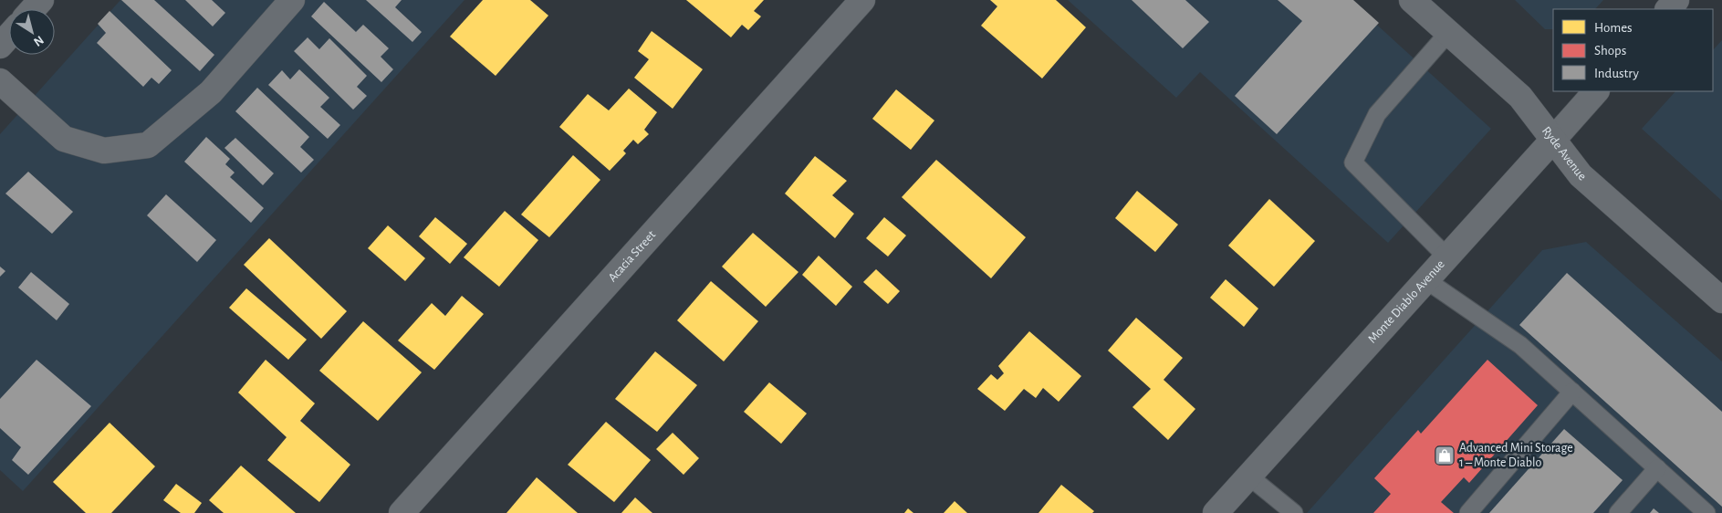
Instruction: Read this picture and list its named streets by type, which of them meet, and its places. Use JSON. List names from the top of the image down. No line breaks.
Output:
{"streets":{"street":["Ryde Avenue","Acacia Street","Monte Diablo Avenue"]},"crossings":[["Ryde Avenue","Monte Diablo Avenue"]],"places":{"shop":["Advanced Mini Storage 1 – Monte Diablo"]},"legend":["Homes","Shops","Industry"],"north":"bottom right"}
